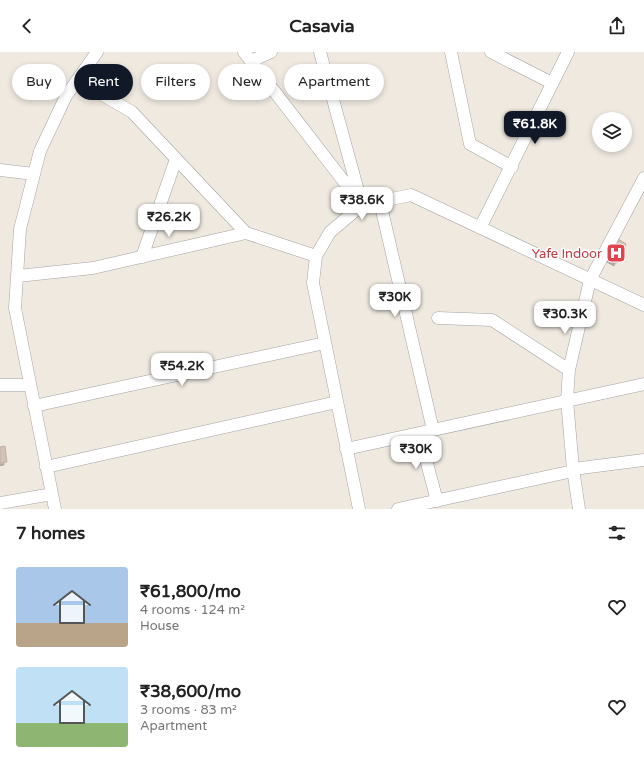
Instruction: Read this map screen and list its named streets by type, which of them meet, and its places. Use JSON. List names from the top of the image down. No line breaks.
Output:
{"places":{"hospital":["Yafe Indoor"]},"page":{"header":"Casavia","chip":["Buy","Rent","Filters","New","Apartment"],"price":["₹61.8K","₹38.6K","₹26.2K","₹30K","₹30.3K","₹54.2K","₹30K"],"heading":"7 homes","list":[{"name":"₹61,800/mo","note":"4 rooms · 124 m² · House"},{"name":"₹38,600/mo","note":"3 rooms · 83 m² · Apartment"}]}}
